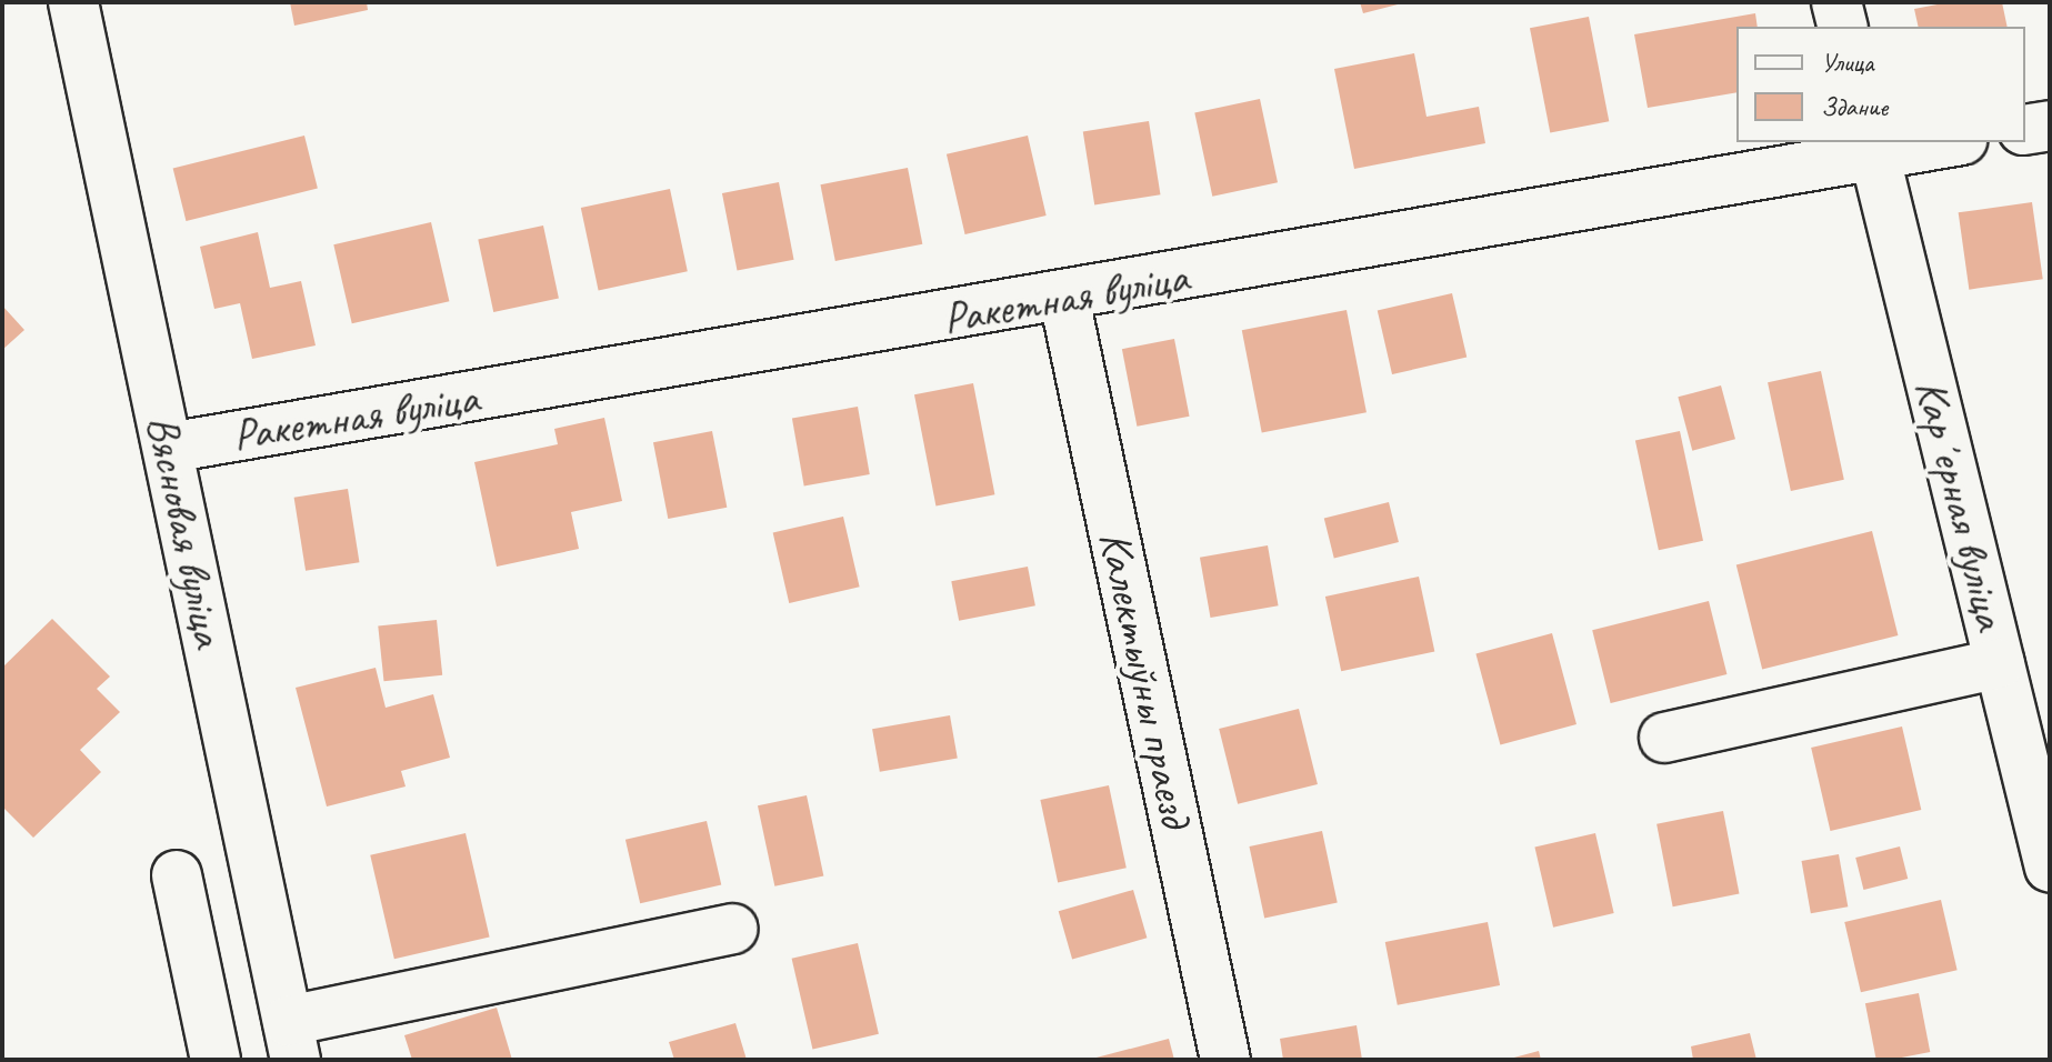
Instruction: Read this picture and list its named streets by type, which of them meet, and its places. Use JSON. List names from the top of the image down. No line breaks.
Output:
{"streets":{"street":["Ракетная вуліца","Карʼерная вуліца","Вясновая вуліца","Калектыўны праезд"]},"crossings":[["Ракетная вуліца","Карʼерная вуліца"],["Ракетная вуліца","Вясновая вуліца"],["Ракетная вуліца","Калектыўны праезд"]],"legend":["Улица","Здание"]}
